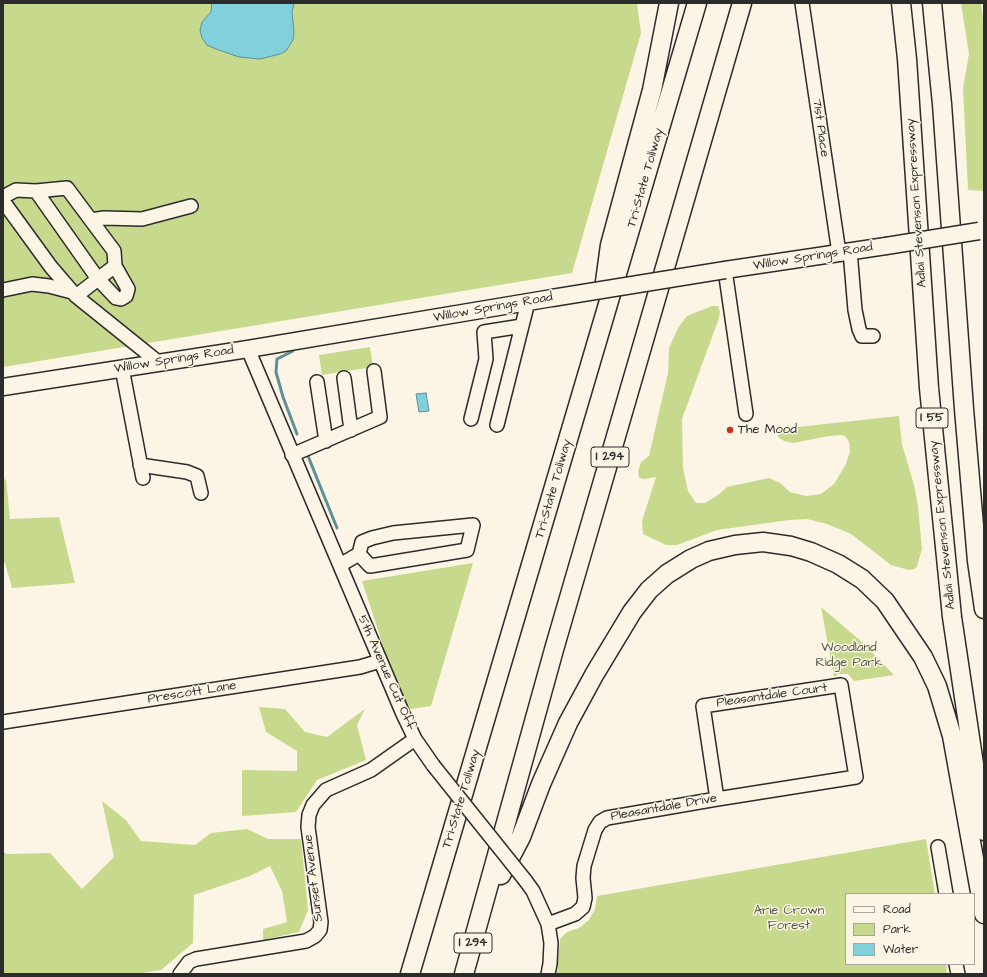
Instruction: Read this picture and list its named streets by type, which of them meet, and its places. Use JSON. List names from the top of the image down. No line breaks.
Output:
{"streets":{"highway":["Tri-State Tollway","Adlai Stevenson Expressway","I 55","I 294"],"main road":["Willow Springs Road"],"street":["71st Place","5th Avenue Cut Off","Prescott Lane","Pleasantdale Court","Pleasantdale Drive","Sunset Avenue"]},"crossings":[["71st Place","Willow Springs Road"],["Willow Springs Road","5th Avenue Cut Off"],["5th Avenue Cut Off","Prescott Lane"],["5th Avenue Cut Off","Pleasantdale Drive"],["5th Avenue Cut Off","Sunset Avenue"],["Pleasantdale Court","Pleasantdale Drive"]],"parks":["Woodland Ridge Park","Arie Crown Forest"],"places":["The Mood"],"legend":["Road","Park","Water"]}
